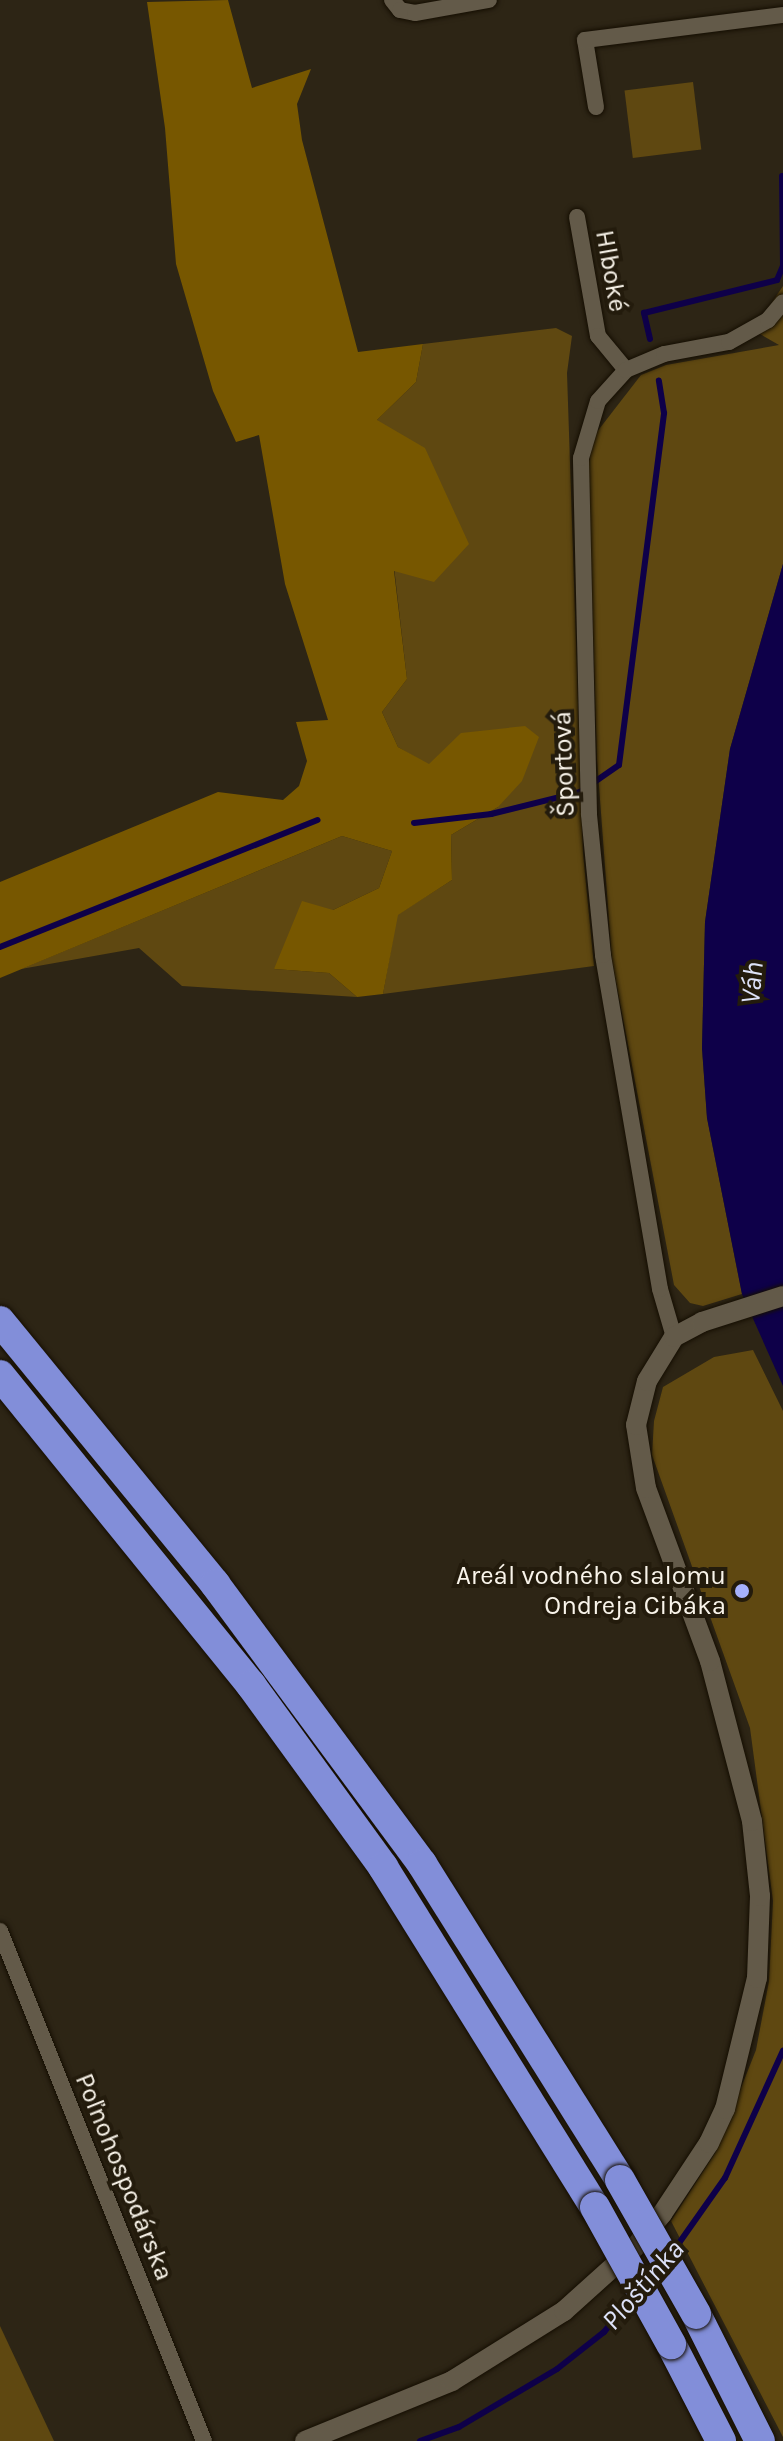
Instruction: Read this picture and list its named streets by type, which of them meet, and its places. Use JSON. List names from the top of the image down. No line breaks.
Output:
{"streets":{"street":["Hlboké","Športová","Poľnohospodárska"]},"crossings":[["Hlboké","Športová"]],"water":["Váh","Ploštínka"],"places":["Areál vodného slalomu Ondreja Cibáka"]}
